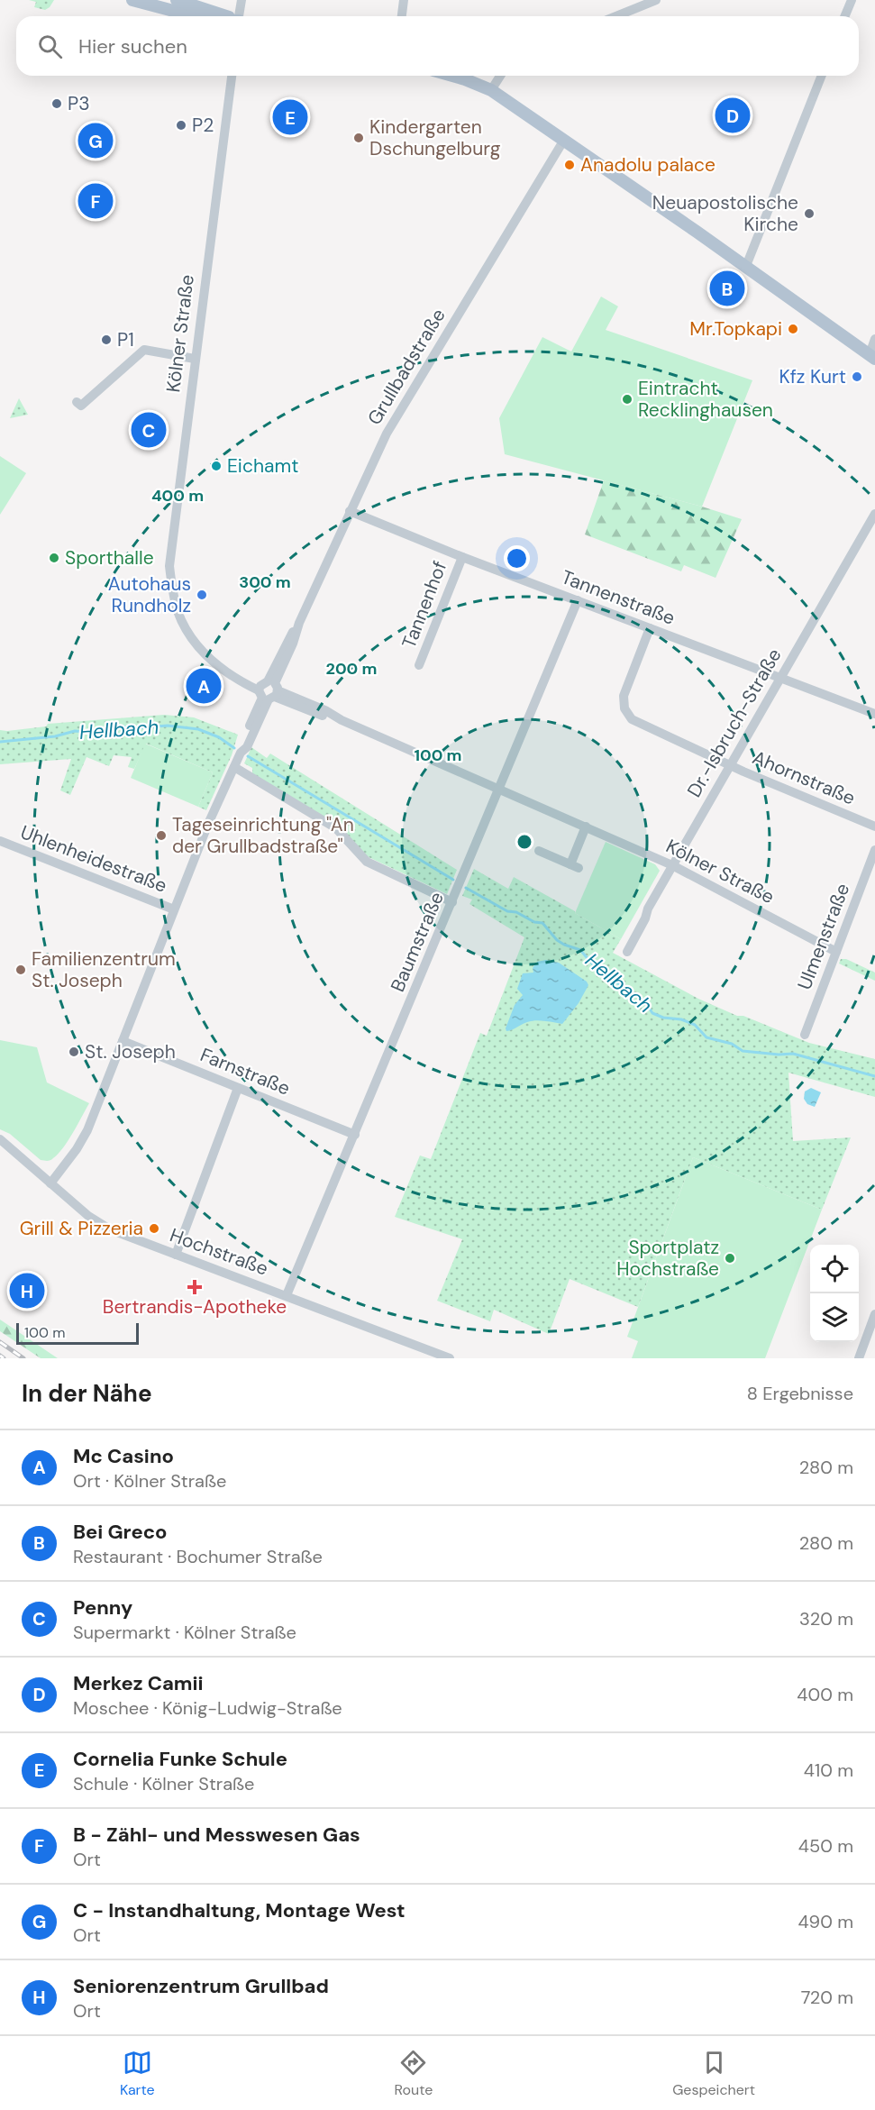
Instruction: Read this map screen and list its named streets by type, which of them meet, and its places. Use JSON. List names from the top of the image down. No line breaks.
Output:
{"streets":{"street":["Kölner Straße","Grullbadstraße","Tannenstraße","Tannenhof","Dr.-Isbruch-Straße","Ahornstraße","Uhlenheidestraße","Ulmenstraße","Baumstraße","Farnstraße","Hochstraße"]},"crossings":[["Kölner Straße","Grullbadstraße"],["Kölner Straße","Dr.-Isbruch-Straße"],["Kölner Straße","Ulmenstraße"],["Kölner Straße","Baumstraße"],["Grullbadstraße","Tannenstraße"],["Grullbadstraße","Uhlenheidestraße"],["Grullbadstraße","Farnstraße"],["Grullbadstraße","Hochstraße"],["Tannenstraße","Tannenhof"],["Tannenstraße","Dr.-Isbruch-Straße"],["Tannenstraße","Ahornstraße"],["Tannenstraße","Baumstraße"],["Dr.-Isbruch-Straße","Ahornstraße"],["Baumstraße","Farnstraße"],["Baumstraße","Hochstraße"]],"water":["Hellbach"],"places":{"other":["P3","P2","Kindergarten Dschungelburg","Anadolu palace","Neuapostolische Kirche","Mr.Topkapi","P1","Kfz Kurt","Eintracht Recklinghausen","Eichamt","Sporthalle","Autohaus Rundholz","Tageseinrichtung \"An der Grullbadstraße\"","Familienzentrum St. Joseph","St. Joseph","Grill & Pizzeria","Sportplatz Hochstraße"],"health":["Bertrandis-Apotheke"]},"scale_bar":"100 m","page":{"search":"Hier suchen","pins":["D","E","G","F","B","C","A","H"],"scale":"100 m","heading":["In der Nähe","8 Ergebnisse"],"list":[{"mark":"A","name":"Mc Casino","note":"Ort · Kölner Straße","value":"280 m"},{"mark":"B","name":"Bei Greco","note":"Restaurant · Bochumer Straße","value":"280 m"},{"mark":"C","name":"Penny","note":"Supermarkt · Kölner Straße","value":"320 m"},{"mark":"D","name":"Merkez Camii","note":"Moschee · König-Ludwig-Straße","value":"400 m"},{"mark":"E","name":"Cornelia Funke Schule","note":"Schule · Kölner Straße","value":"410 m"},{"mark":"F","name":"B - Zähl- und Messwesen Gas","note":"Ort","value":"450 m"},{"mark":"G","name":"C - Instandhaltung, Montage West","note":"Ort","value":"490 m"},{"mark":"H","name":"Seniorenzentrum Grullbad","note":"Ort","value":"720 m"}],"nav":["Karte","Route","Gespeichert"]},"rings":["400 m","300 m","200 m","100 m"]}
